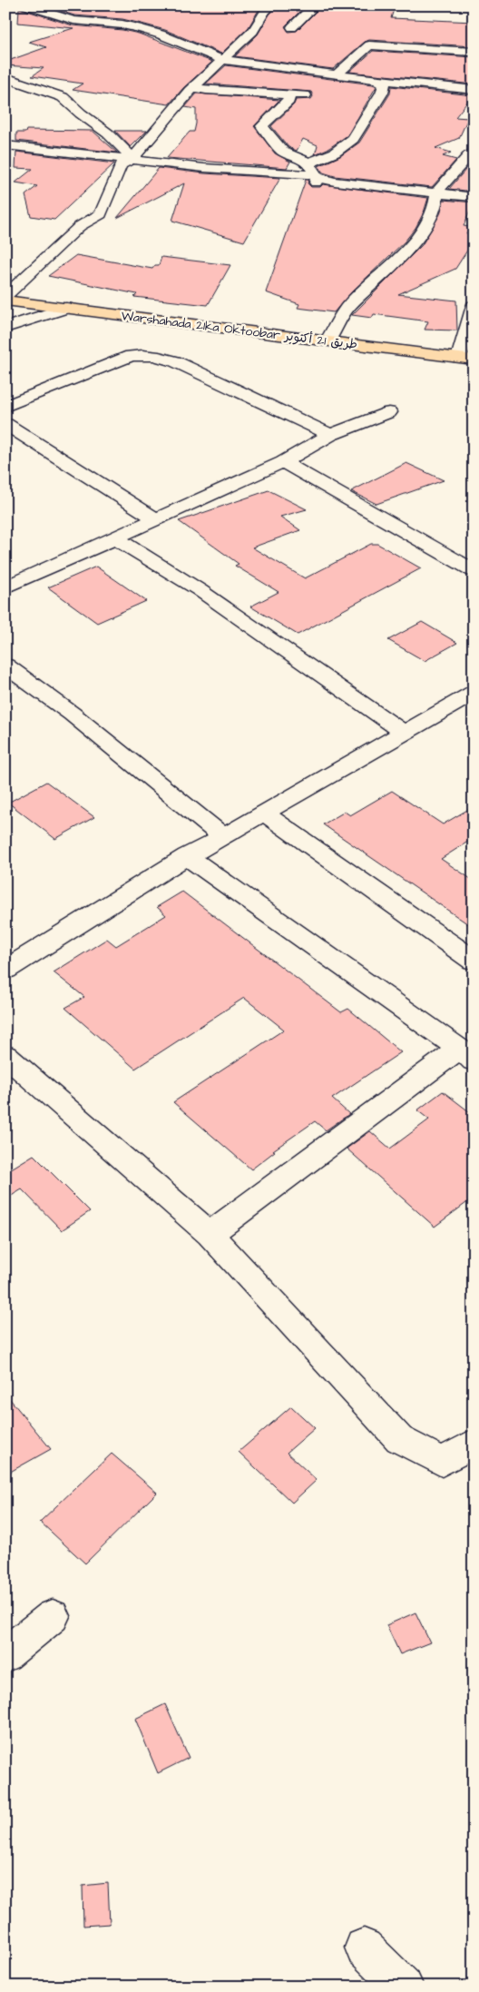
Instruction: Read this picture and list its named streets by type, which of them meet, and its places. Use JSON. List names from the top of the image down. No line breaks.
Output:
{"streets":{"main road":["Warshahada 21ka Oktoobar طريق 21 أكتوبر"]}}
